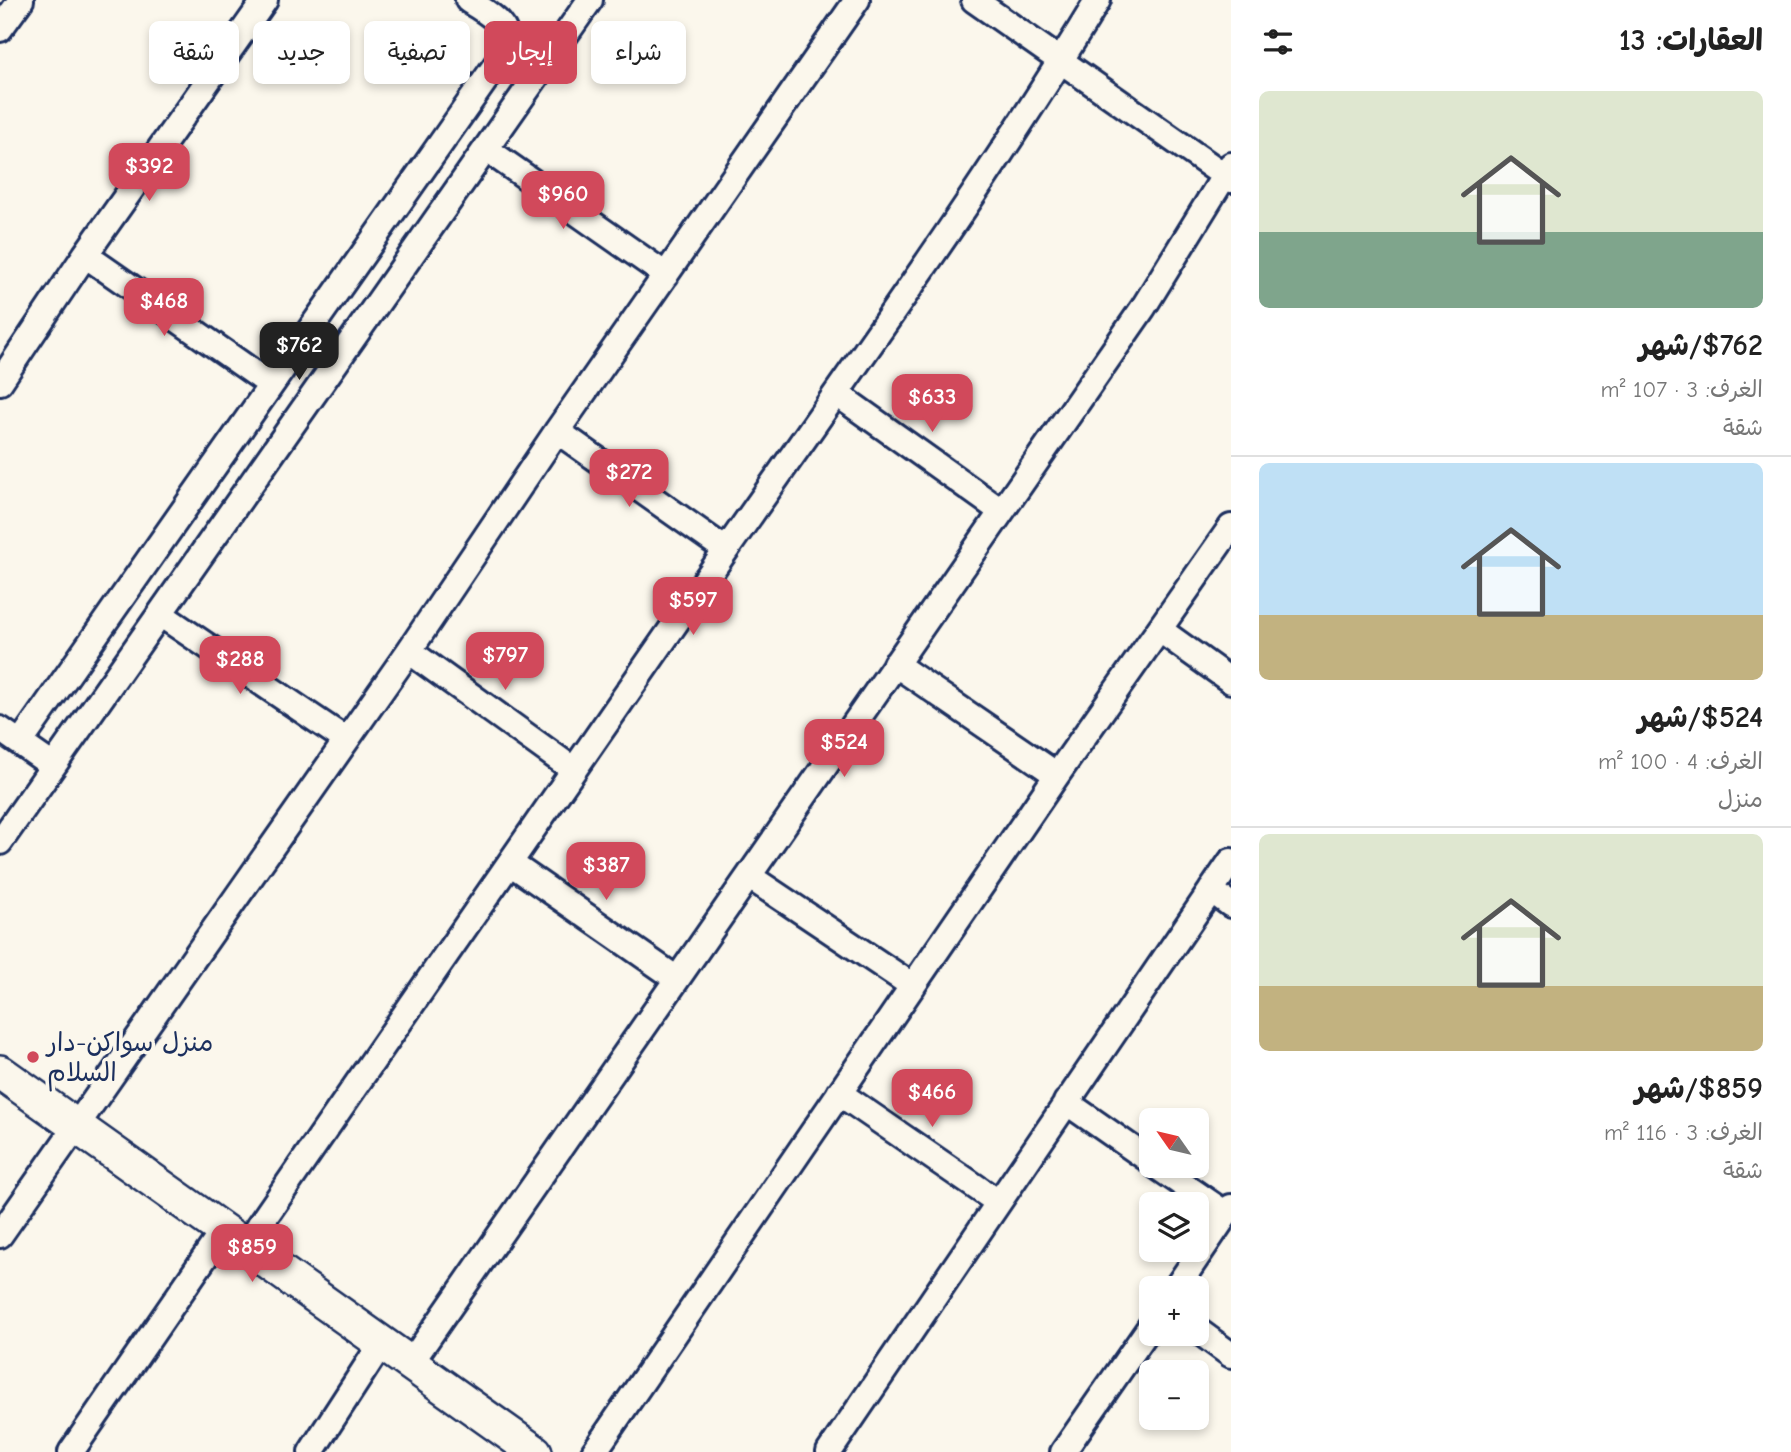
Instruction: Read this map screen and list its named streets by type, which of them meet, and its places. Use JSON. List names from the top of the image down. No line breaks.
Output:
{"places":["منزل سواكن-دار السلام"],"north":"top left","page":{"heading":"العقارات: 13","chip":["شراء","إيجار","تصفية","جديد","شقة"],"list":[{"name":"$762/شهر","note":"الغرف: 3 · 107 m² · شقة"},{"name":"$524/شهر","note":"الغرف: 4 · 100 m² · منزل"},{"name":"$859/شهر","note":"الغرف: 3 · 116 m² · شقة"}],"price":["$392","$960","$468","$762","$633","$272","$597","$797","$288","$524","$387","$466","$859"],"map_buttons":["+","−"]}}
